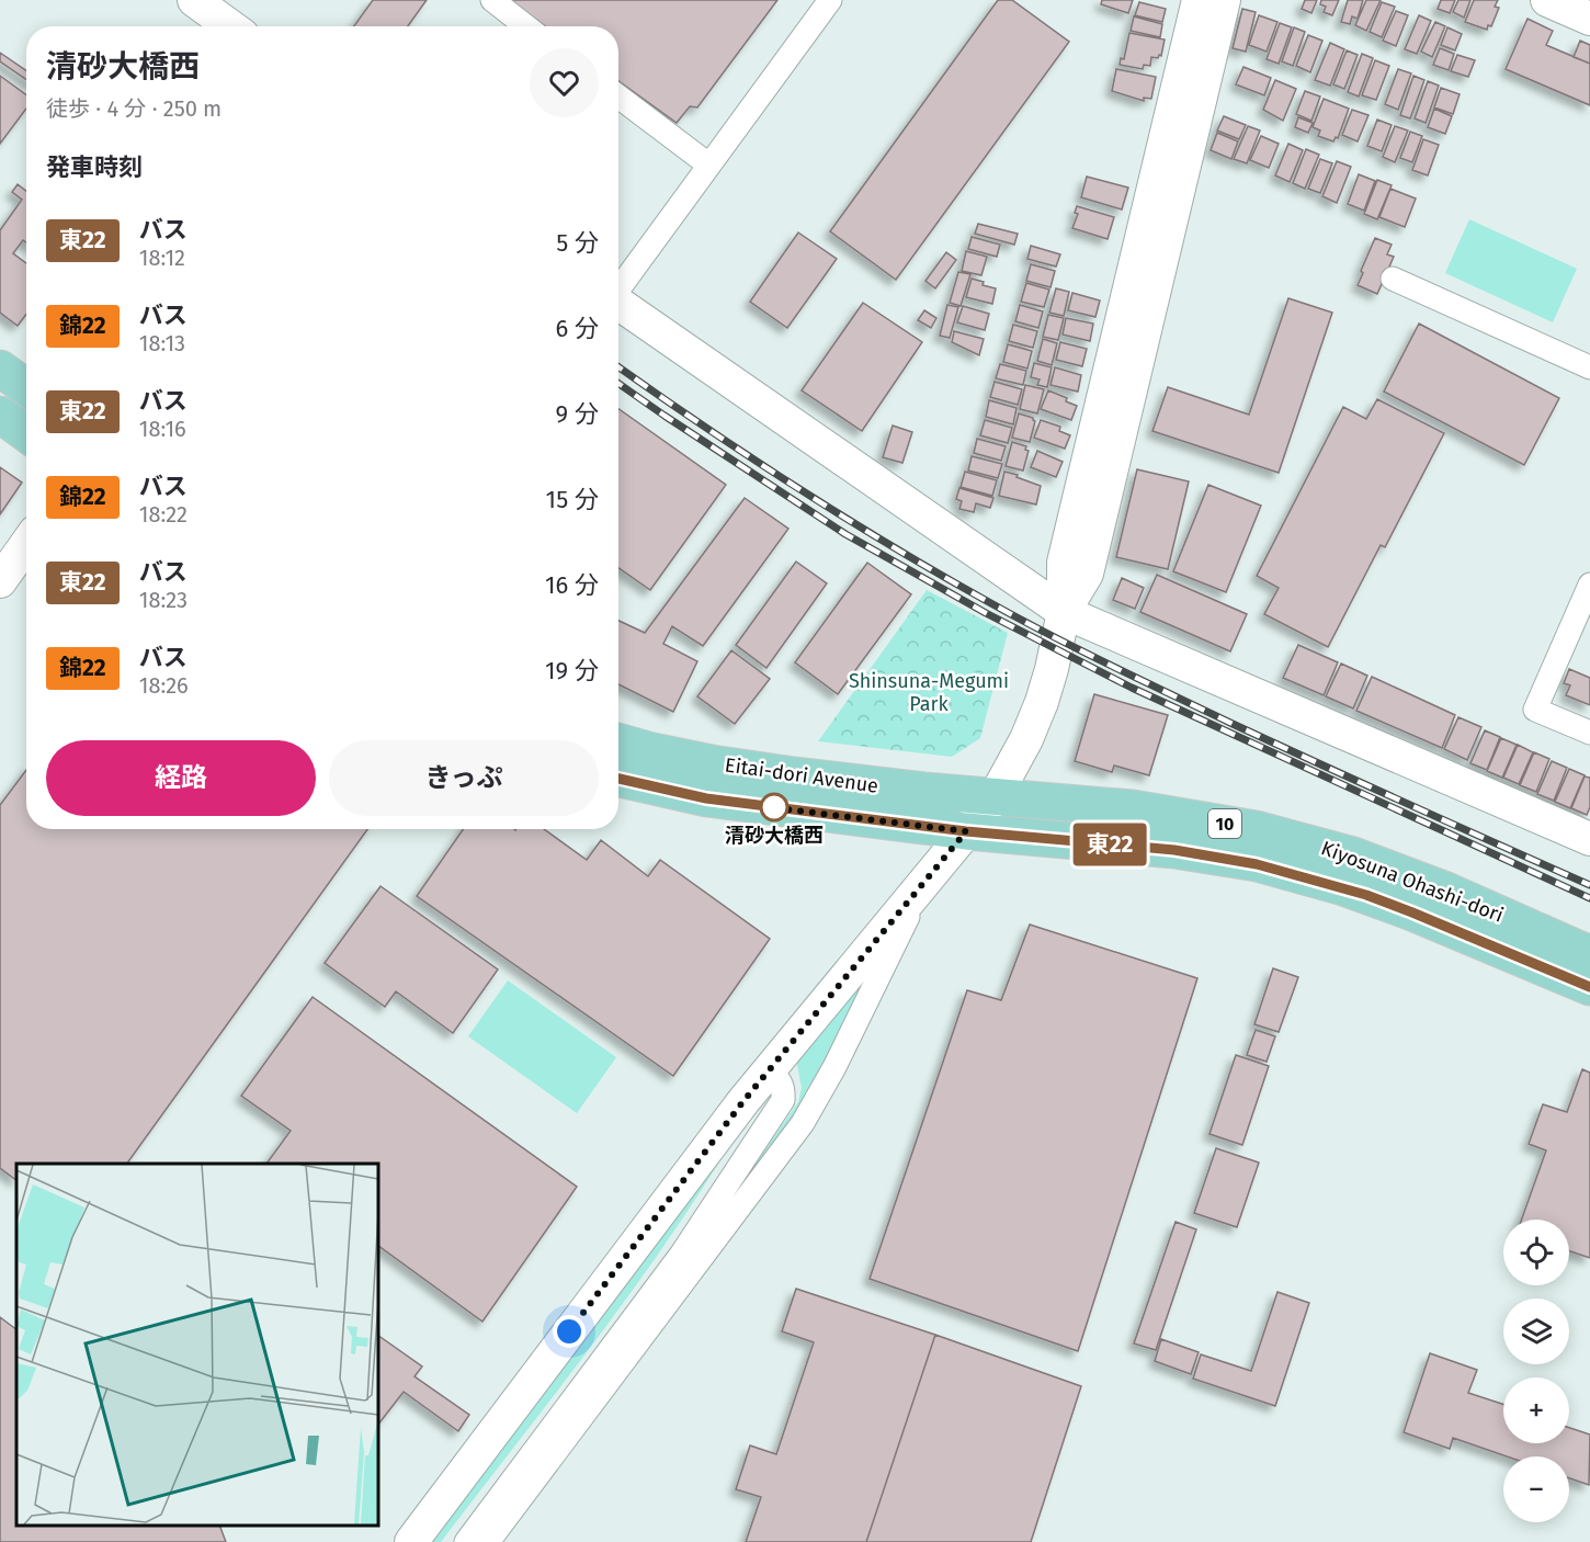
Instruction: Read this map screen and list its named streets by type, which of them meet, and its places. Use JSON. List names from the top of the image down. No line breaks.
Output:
{"streets":{"main road":["Eitai-dori Avenue","10","Kiyosuna Ohashi-dori"]},"crossings":[["Eitai-dori Avenue","Kiyosuna Ohashi-dori"]],"parks":["Shinsuna-Megumi Park"],"places":["清砂大橋西"],"lines":["bus line 東22"],"page":{"on_map":"東22","heading":[["清砂大橋西","徒歩 · 4 分 · 250 m"],"発車時刻"],"list":[{"mark":"東22","name":"バス","note":"18:12","value":"5 分"},{"mark":"錦22","name":"バス","note":"18:13","value":"6 分"},{"mark":"東22","name":"バス","note":"18:16","value":"9 分"},{"mark":"錦22","name":"バス","note":"18:22","value":"15 分"},{"mark":"東22","name":"バス","note":"18:23","value":"16 分"},{"mark":"錦22","name":"バス","note":"18:26","value":"19 分"}],"buttons":["経路","きっぷ"],"map_buttons":["+","−"]}}
